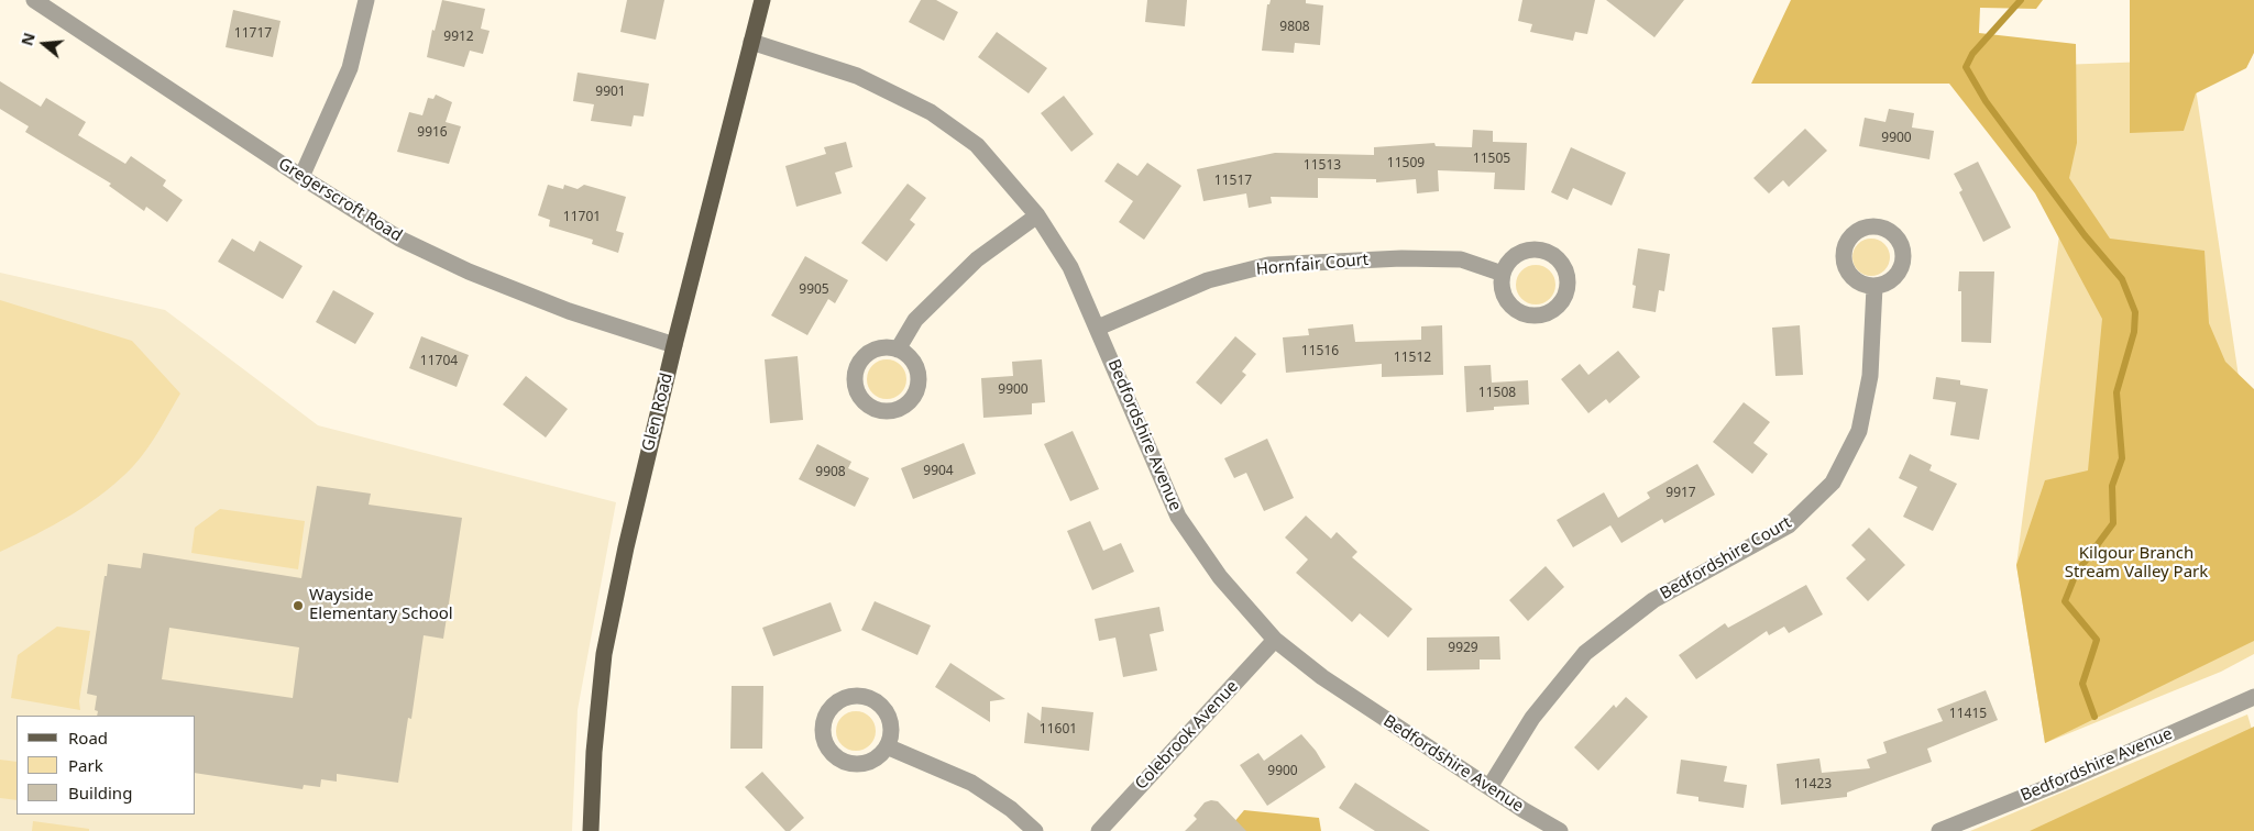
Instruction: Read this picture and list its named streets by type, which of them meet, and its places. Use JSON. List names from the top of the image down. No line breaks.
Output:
{"streets":{"main road":["Glen Road"],"street":["Gregerscroft Road","Hornfair Court","Bedfordshire Avenue","Bedfordshire Court","Colebrook Avenue"]},"crossings":[["Gregerscroft Road","Glen Road"],["Hornfair Court","Bedfordshire Avenue"],["Glen Road","Bedfordshire Avenue"],["Bedfordshire Avenue","Bedfordshire Court"],["Bedfordshire Avenue","Colebrook Avenue"]],"parks":["Kilgour Branch Stream Valley Park"],"places":["Wayside Elementary School"],"house_numbers":["9808","11717","9912","9901","9916","9900","11505","11509","11513","11517","11701","9905","11516","11512","11704","9900","11508","9904","9908","9917","9929","11415","11601","9900","11423"],"legend":["Road","Park","Building"],"north":"left"}
